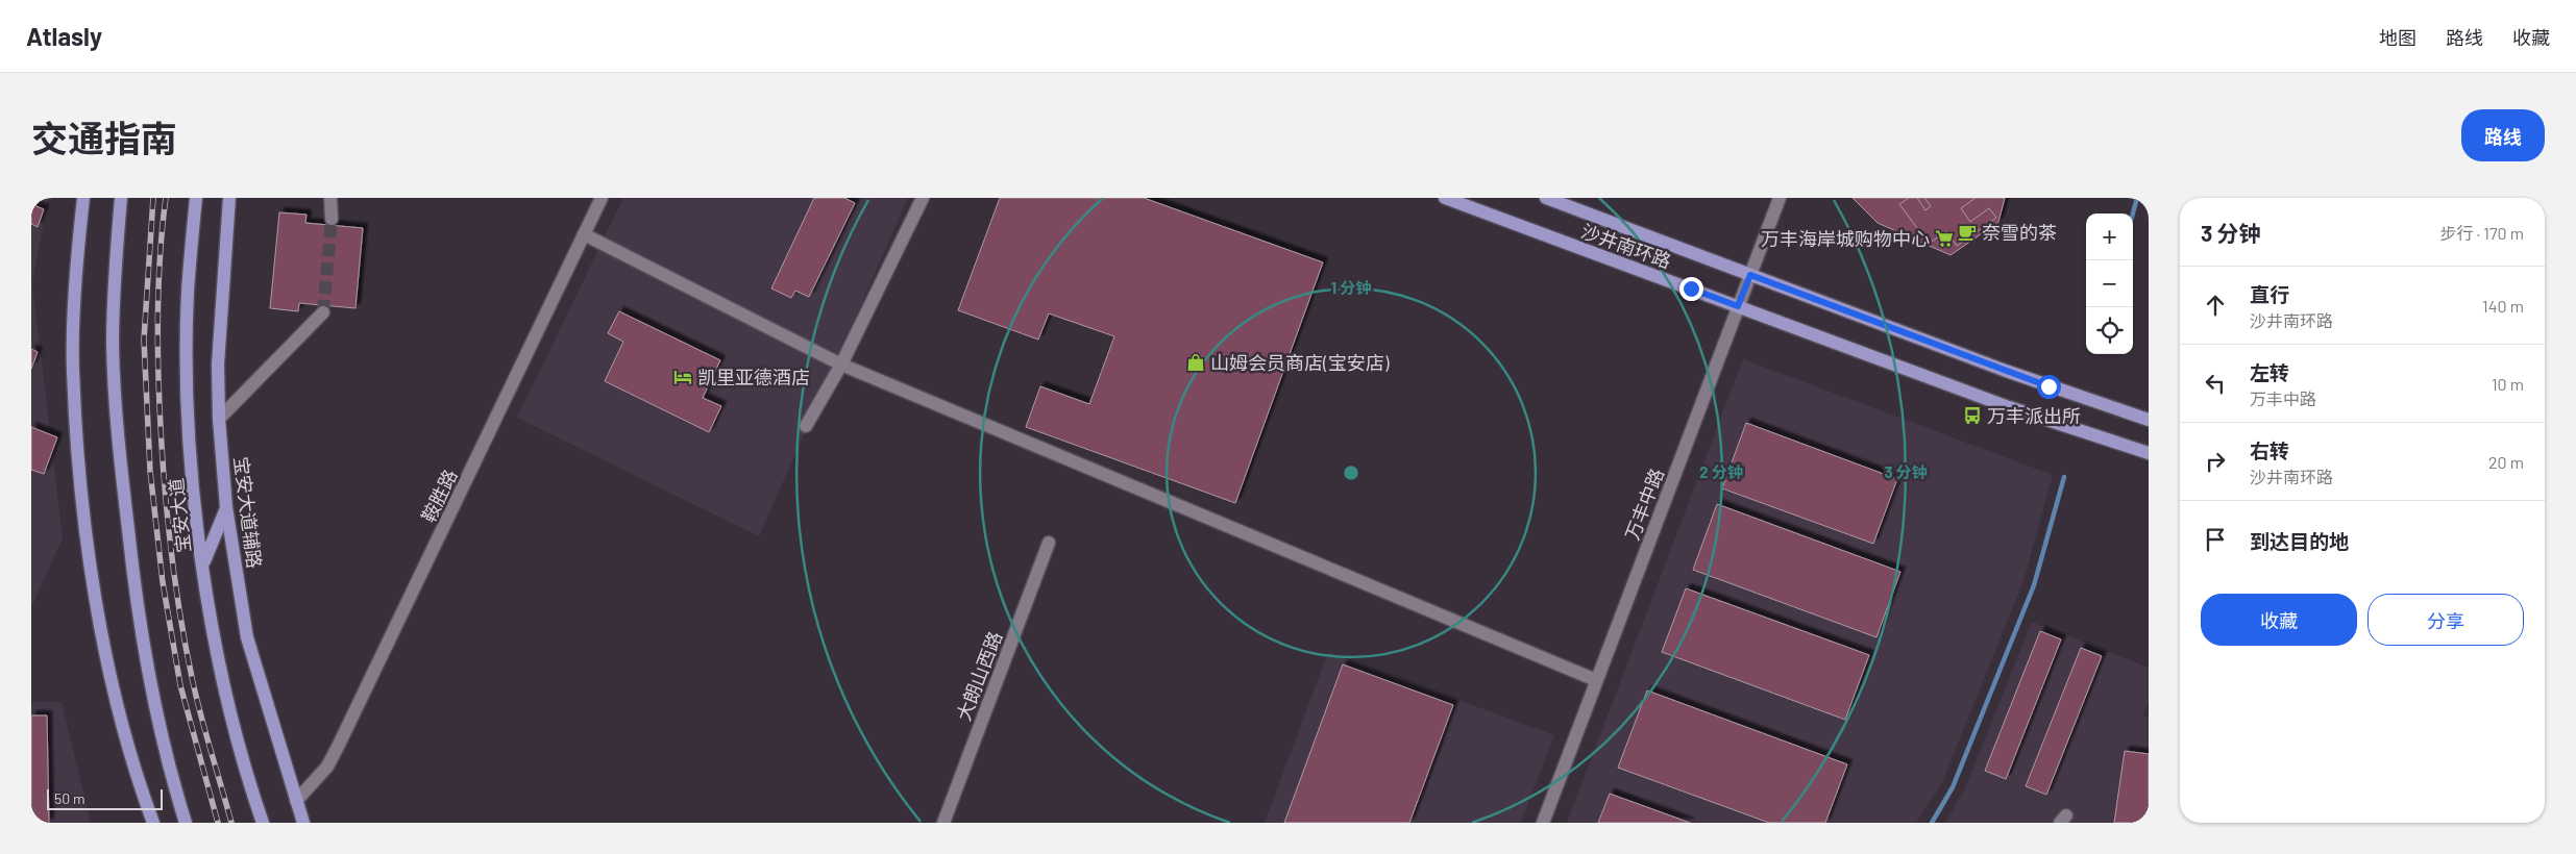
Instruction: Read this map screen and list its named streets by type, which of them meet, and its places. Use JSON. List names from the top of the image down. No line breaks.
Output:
{"streets":{"main road":["沙井南环路","宝安大道辅路","宝安大道"],"street":["鞍胜路","万丰中路","大朗山西路"]},"crossings":[["沙井南环路","万丰中路"],["鞍胜路","宝安大道辅路"]],"places":{"cafe":["奈雪的茶"],"supermarket":["万丰海岸城购物中心"],"shop":["山姆会员商店(宝安店)"],"hotel":["凯里亚德酒店"],"bus stop":["万丰派出所"]},"scale_bar":"50 m","page":{"header":"Atlasly","nav":["地图","路线","收藏"],"title":"交通指南","buttons":["路线",["收藏","分享"]],"heading":["3 分钟","步行 · 170 m"],"map_buttons":["+","−"],"list":[["直行","沙井南环路","140 m"],["左转","万丰中路","10 m"],["右转","沙井南环路","20 m"],"到达目的地"],"scale":"50 m"},"rings":["1 分钟","2 分钟","3 分钟"]}
